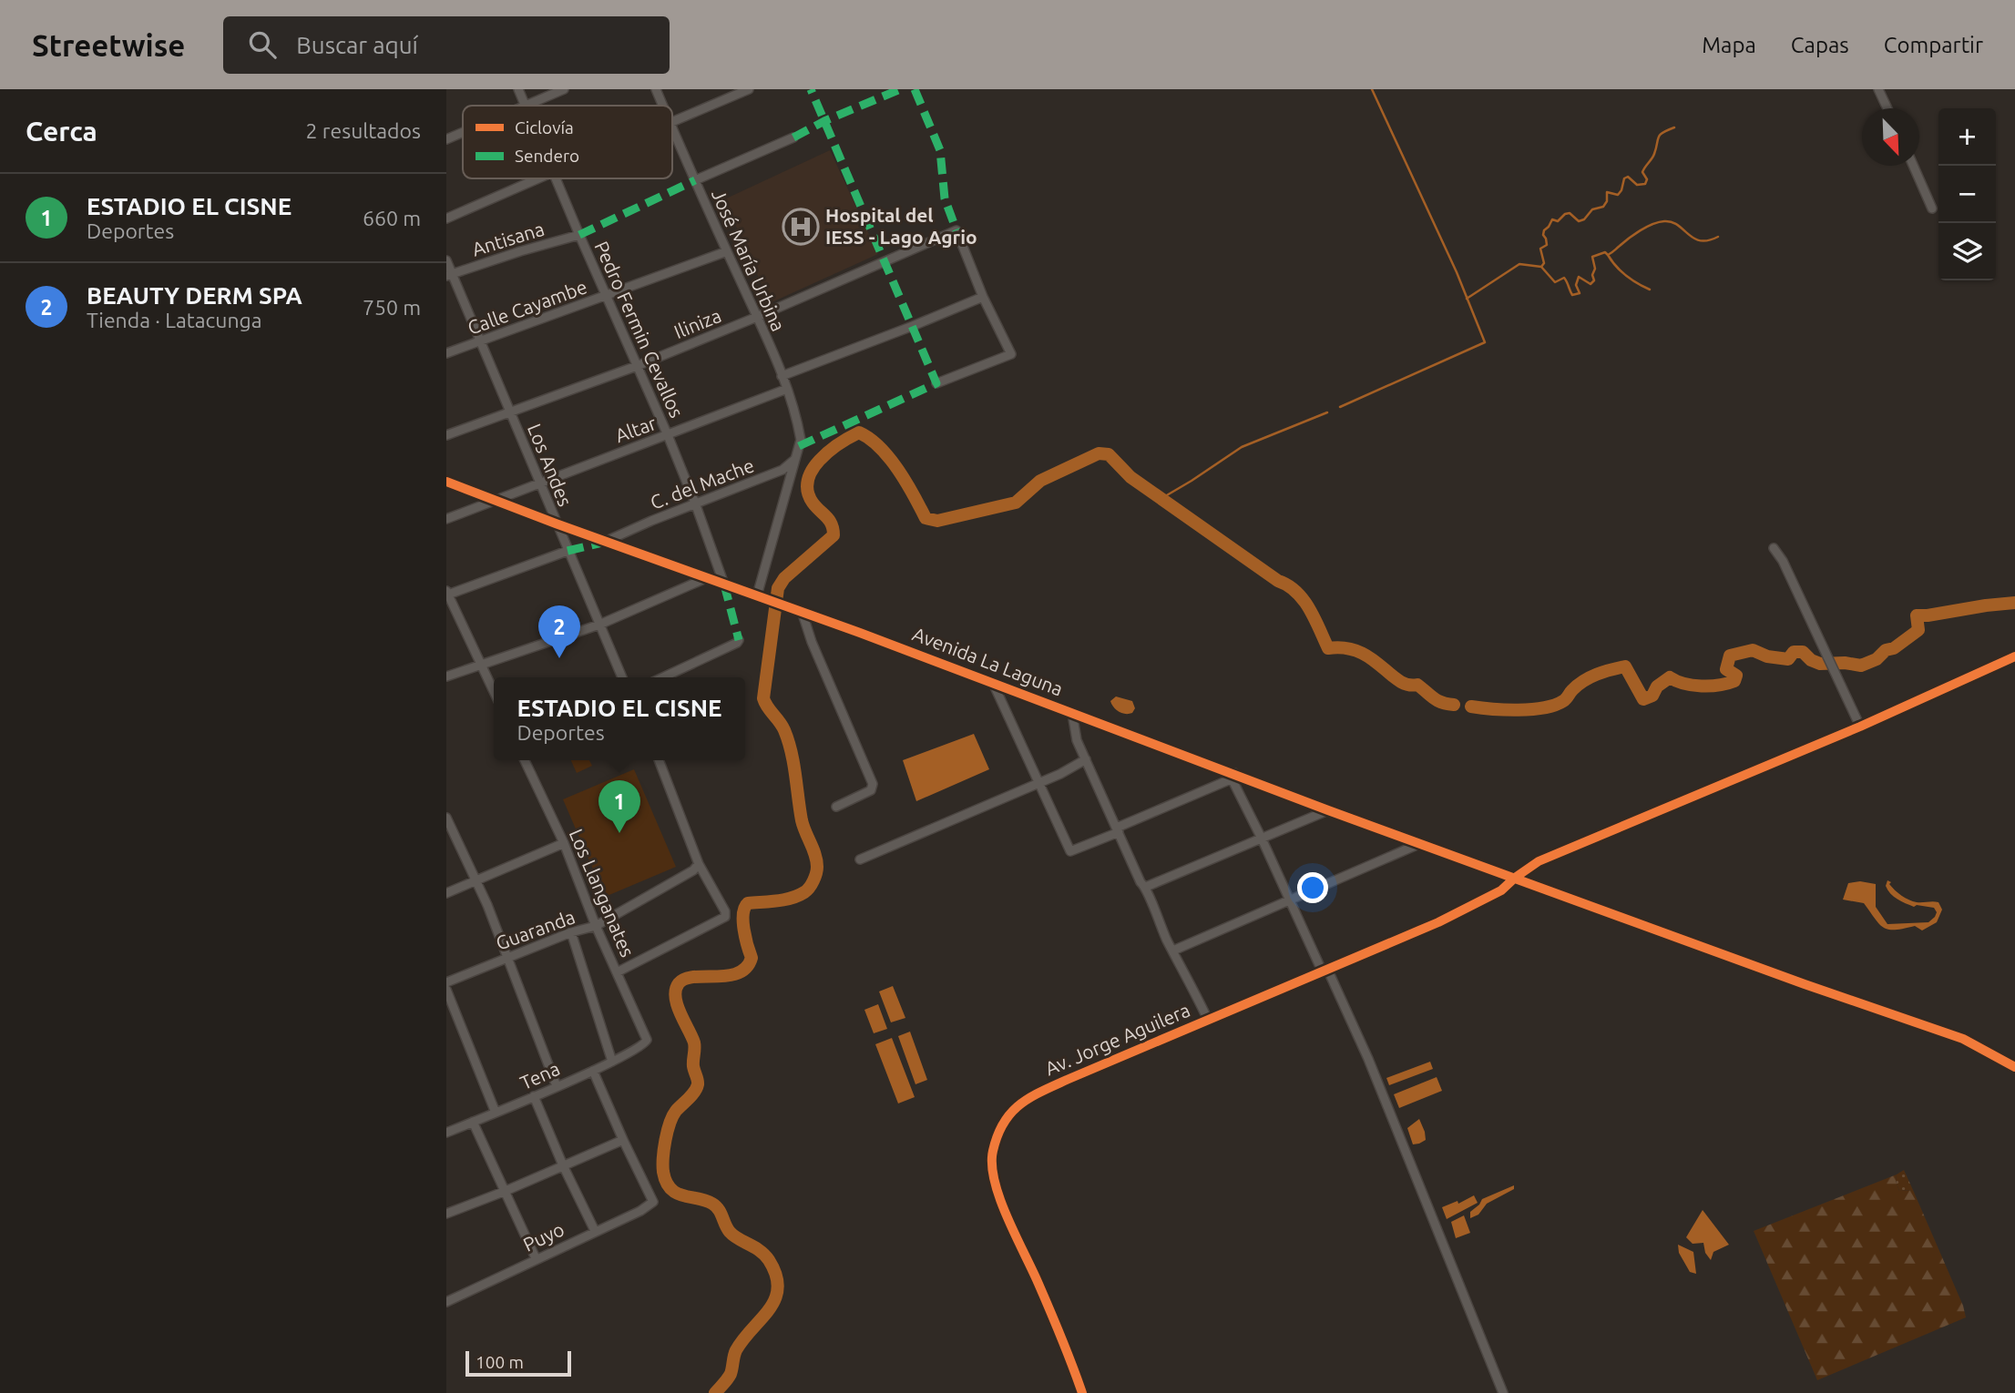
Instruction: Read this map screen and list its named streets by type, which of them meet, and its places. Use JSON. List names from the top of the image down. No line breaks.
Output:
{"streets":{"street":["Antisana","José María Urbina","Calle Cayambe","Iliniza","Pedro Fermin Cevallos","Altar","Los Andes","C. del Mache","Avenida La Laguna","Los Llanganates","Guaranda","Av. Jorge Aguilera","Tena","Puyo"]},"crossings":[["Antisana","Pedro Fermin Cevallos"],["Antisana","Los Andes"],["José María Urbina","Calle Cayambe"],["José María Urbina","Iliniza"],["José María Urbina","Altar"],["José María Urbina","C. del Mache"],["Calle Cayambe","Pedro Fermin Cevallos"],["Calle Cayambe","Los Andes"],["Iliniza","Pedro Fermin Cevallos"],["Iliniza","Los Andes"],["Pedro Fermin Cevallos","Altar"],["Pedro Fermin Cevallos","C. del Mache"],["Pedro Fermin Cevallos","Avenida La Laguna"],["Altar","Los Andes"],["Altar","Avenida La Laguna"],["Los Andes","Avenida La Laguna"],["C. del Mache","Avenida La Laguna"],["Avenida La Laguna","Av. Jorge Aguilera"],["Los Llanganates","Guaranda"],["Los Llanganates","Tena"]],"places":{"hospital":["Hospital del IESS - Lago Agrio"]},"legend":["Ciclovía","Sendero"],"scale_bar":"100 m","north":"bottom right","page":{"header":"Streetwise","search":"Buscar aquí","nav":["Mapa","Capas","Compartir"],"heading":["Cerca","2 resultados"],"map_buttons":["+","−"],"list":[{"mark":"1","name":"ESTADIO EL CISNE","note":"Deportes","value":"660 m"},{"mark":"2","name":"BEAUTY DERM SPA","note":"Tienda · Latacunga","value":"750 m"}],"pins":["2","1"],"popup":["ESTADIO EL CISNE","Deportes"],"scale":"100 m"}}
